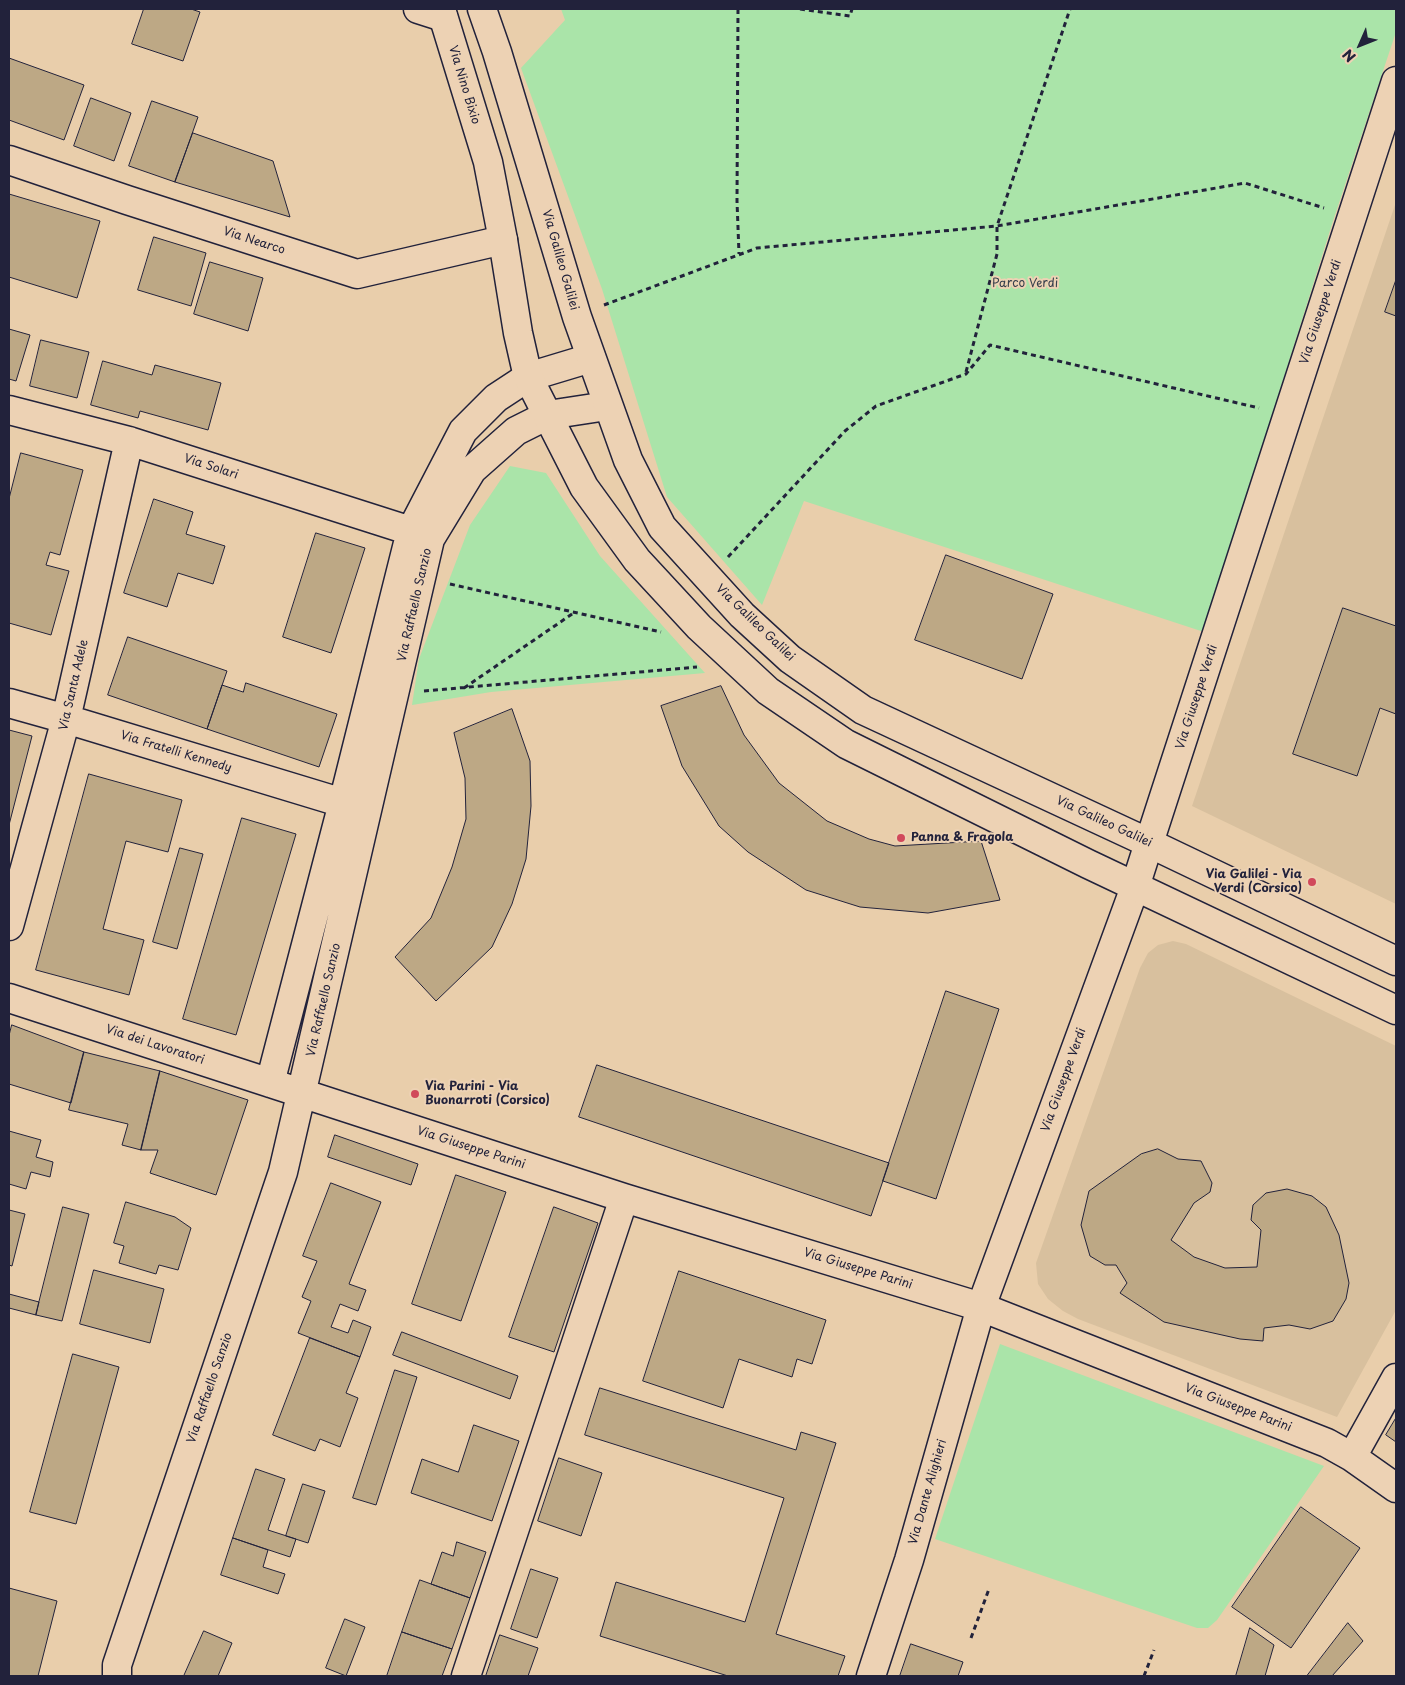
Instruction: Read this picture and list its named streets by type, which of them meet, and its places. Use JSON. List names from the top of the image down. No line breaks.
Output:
{"streets":{"street":["Via Nino Bixio","Via Nearco","Via Galileo Galilei","Via Giuseppe Verdi","Via Solari","Via Raffaello Sanzio","Via Santa Adele","Via Fratelli Kennedy","Via dei Lavoratori","Via Giuseppe Parini","Via Dante Alighieri"]},"crossings":[["Via Nino Bixio","Via Nearco"],["Via Galileo Galilei","Via Giuseppe Verdi"],["Via Galileo Galilei","Via Raffaello Sanzio"],["Via Giuseppe Verdi","Via Giuseppe Parini"],["Via Giuseppe Verdi","Via Dante Alighieri"],["Via Solari","Via Raffaello Sanzio"],["Via Solari","Via Santa Adele"],["Via Raffaello Sanzio","Via Fratelli Kennedy"],["Via Raffaello Sanzio","Via dei Lavoratori"],["Via Raffaello Sanzio","Via Giuseppe Parini"],["Via Santa Adele","Via Fratelli Kennedy"],["Via dei Lavoratori","Via Giuseppe Parini"],["Via Giuseppe Parini","Via Dante Alighieri"]],"parks":["Parco Verdi"],"places":["Panna & Fragola","Via Galilei - Via Verdi (Corsico)","Via Parini - Via Buonarroti (Corsico)"],"north":"bottom left"}
